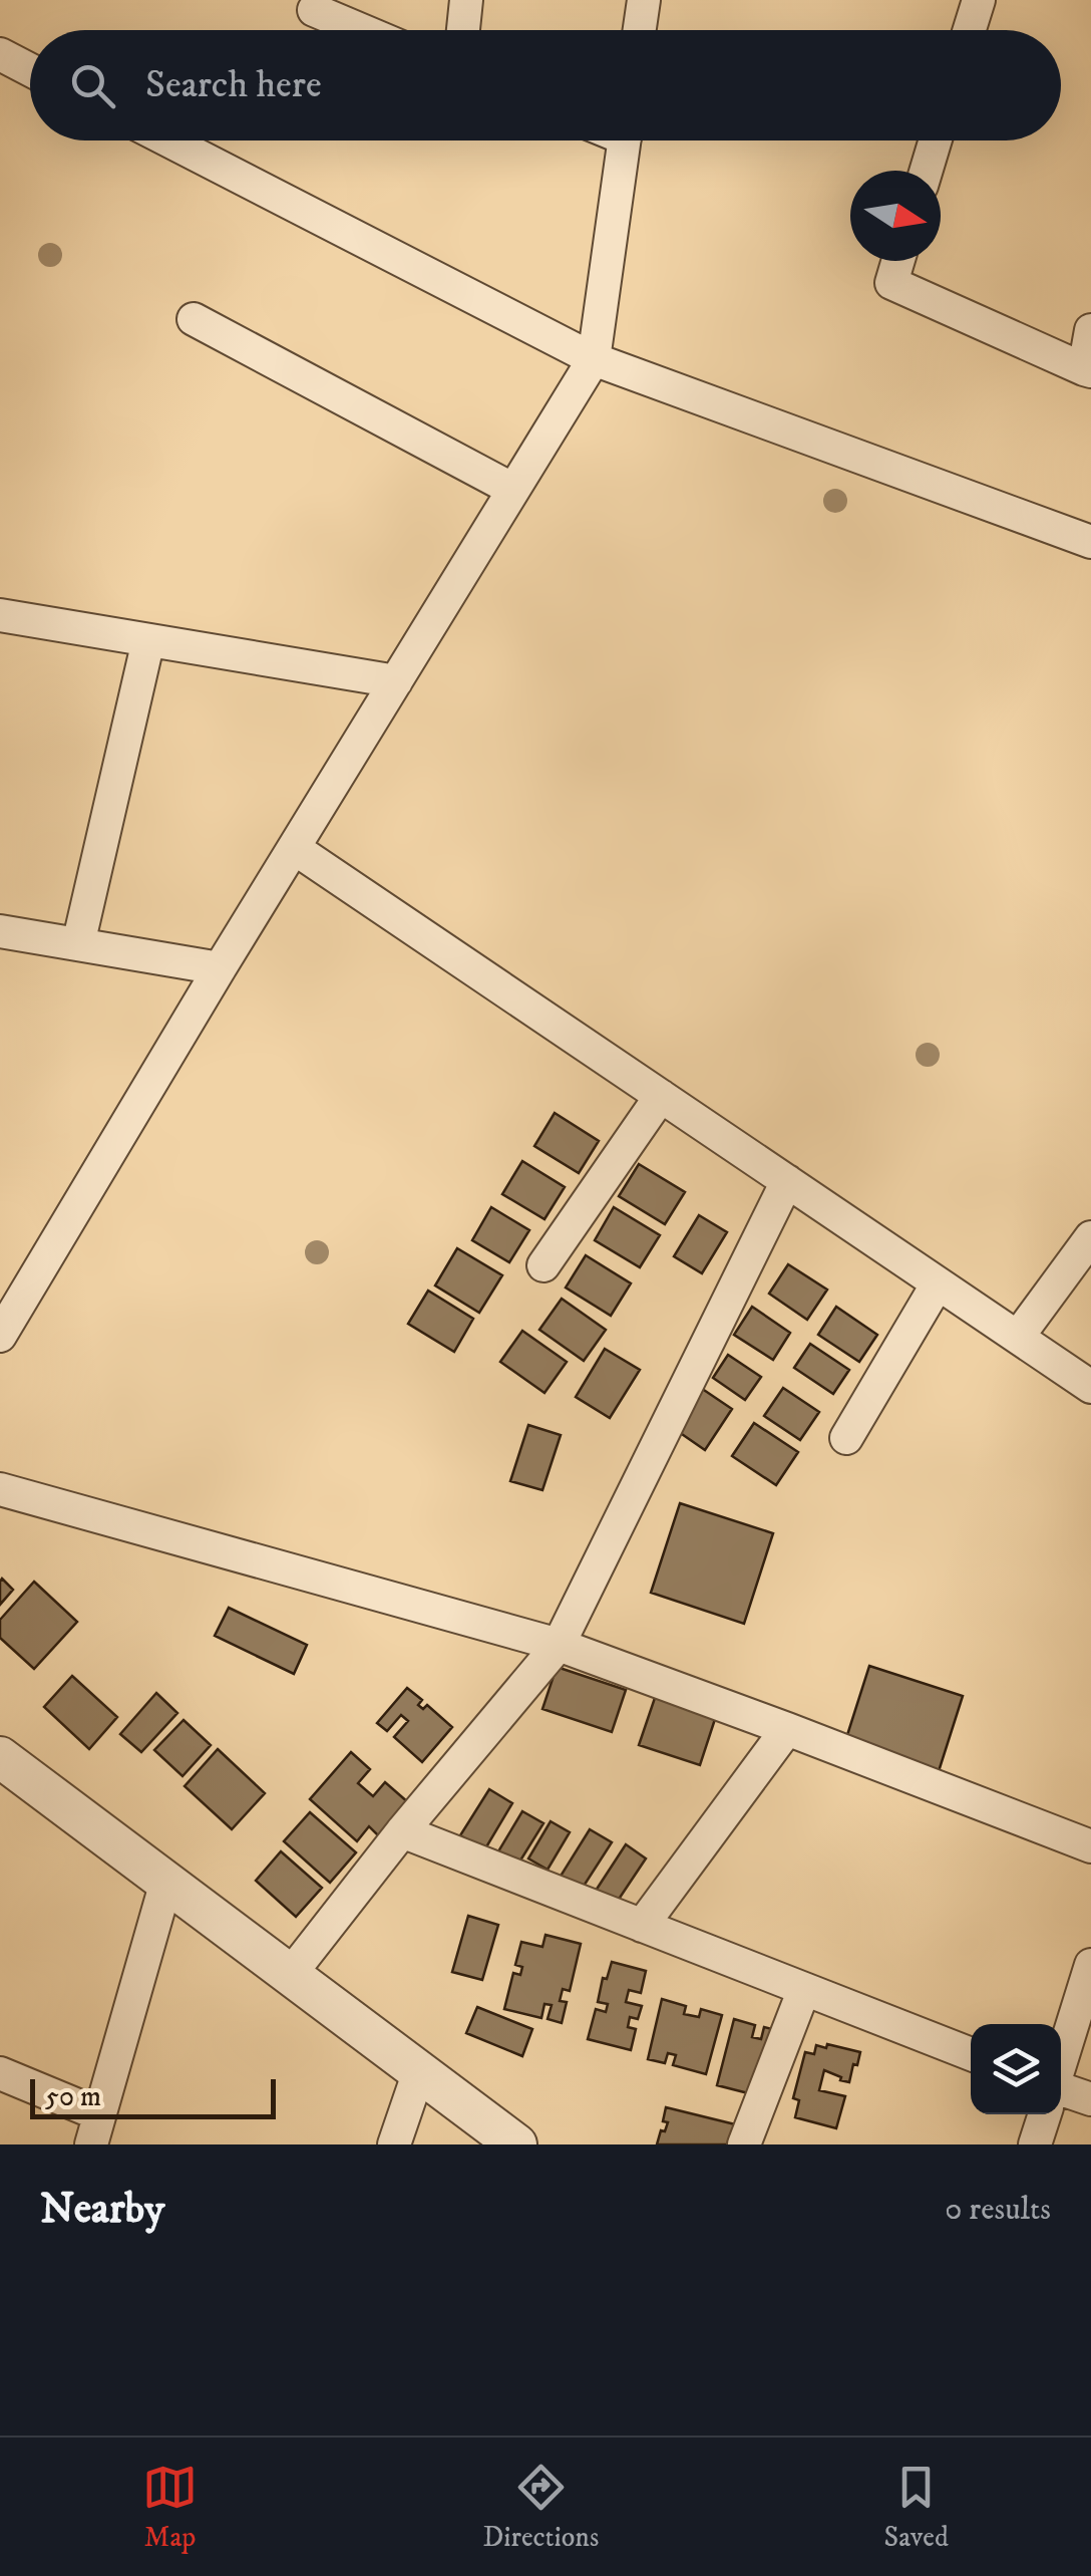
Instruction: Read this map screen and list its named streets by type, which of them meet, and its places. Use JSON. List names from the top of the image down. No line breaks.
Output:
{"scale_bar":"50 m","north":"right","page":{"search":"Search here","scale":"50 m","heading":["Nearby","0 results"],"nav":["Map","Directions","Saved"]}}
